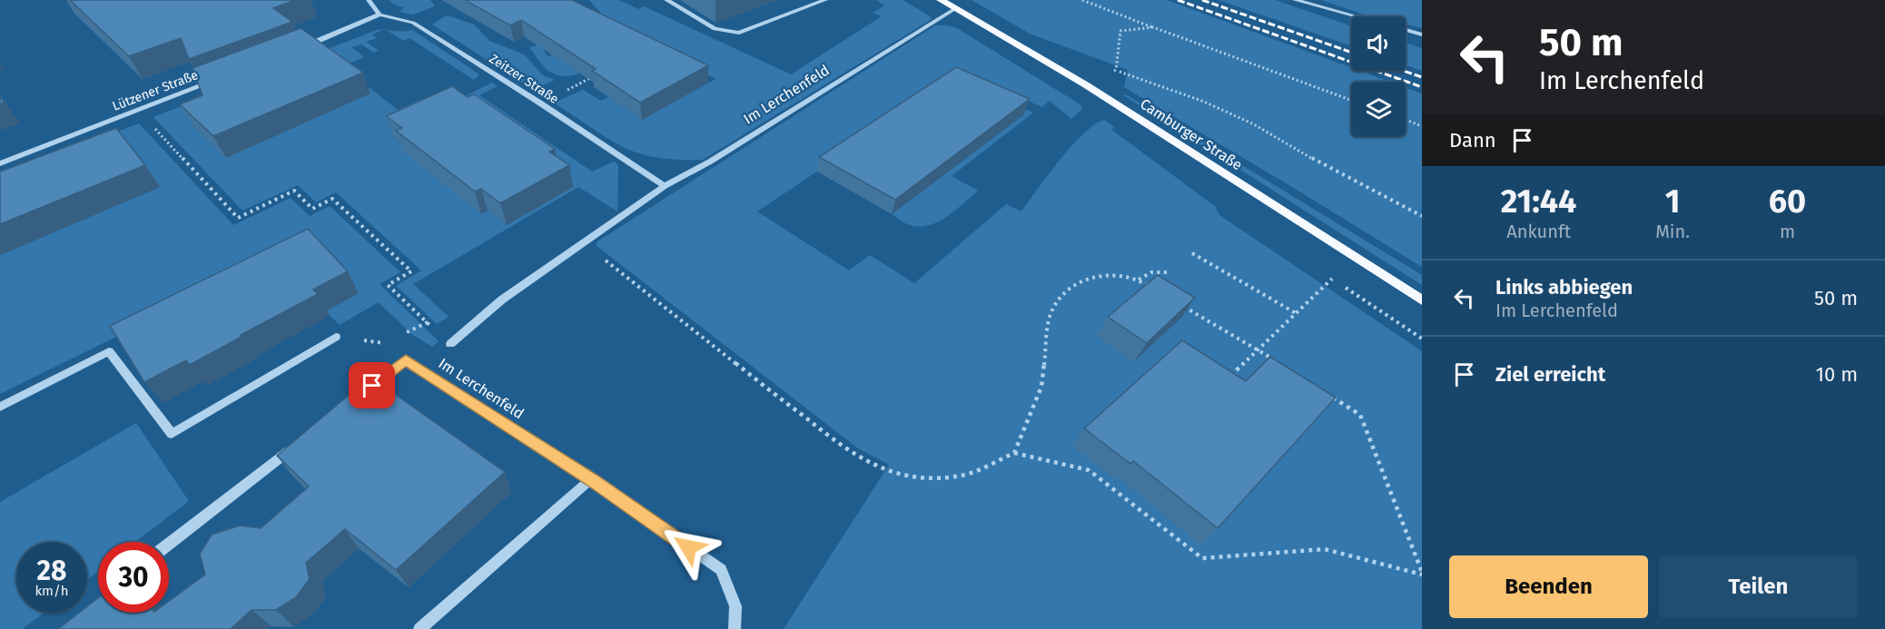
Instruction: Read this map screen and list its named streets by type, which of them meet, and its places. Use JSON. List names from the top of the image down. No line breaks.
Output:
{"streets":{"main road":["Camburger Straße"],"street":["Zeitzer Straße","Lützener Straße","Im Lerchenfeld"]},"crossings":[["Zeitzer Straße","Im Lerchenfeld"],["Im Lerchenfeld","Camburger Straße"]],"page":{"turn":["50 m","Im Lerchenfeld"],"then":"Dann","eta":["21:44","Ankunft","1","Min.","60","m"],"list":[{"name":"Links abbiegen","note":"Im Lerchenfeld","value":"50 m"},{"name":"Ziel erreicht","value":"10 m"}],"speed":"28 km/h","limit":"30","buttons":["Beenden","Teilen"]}}
